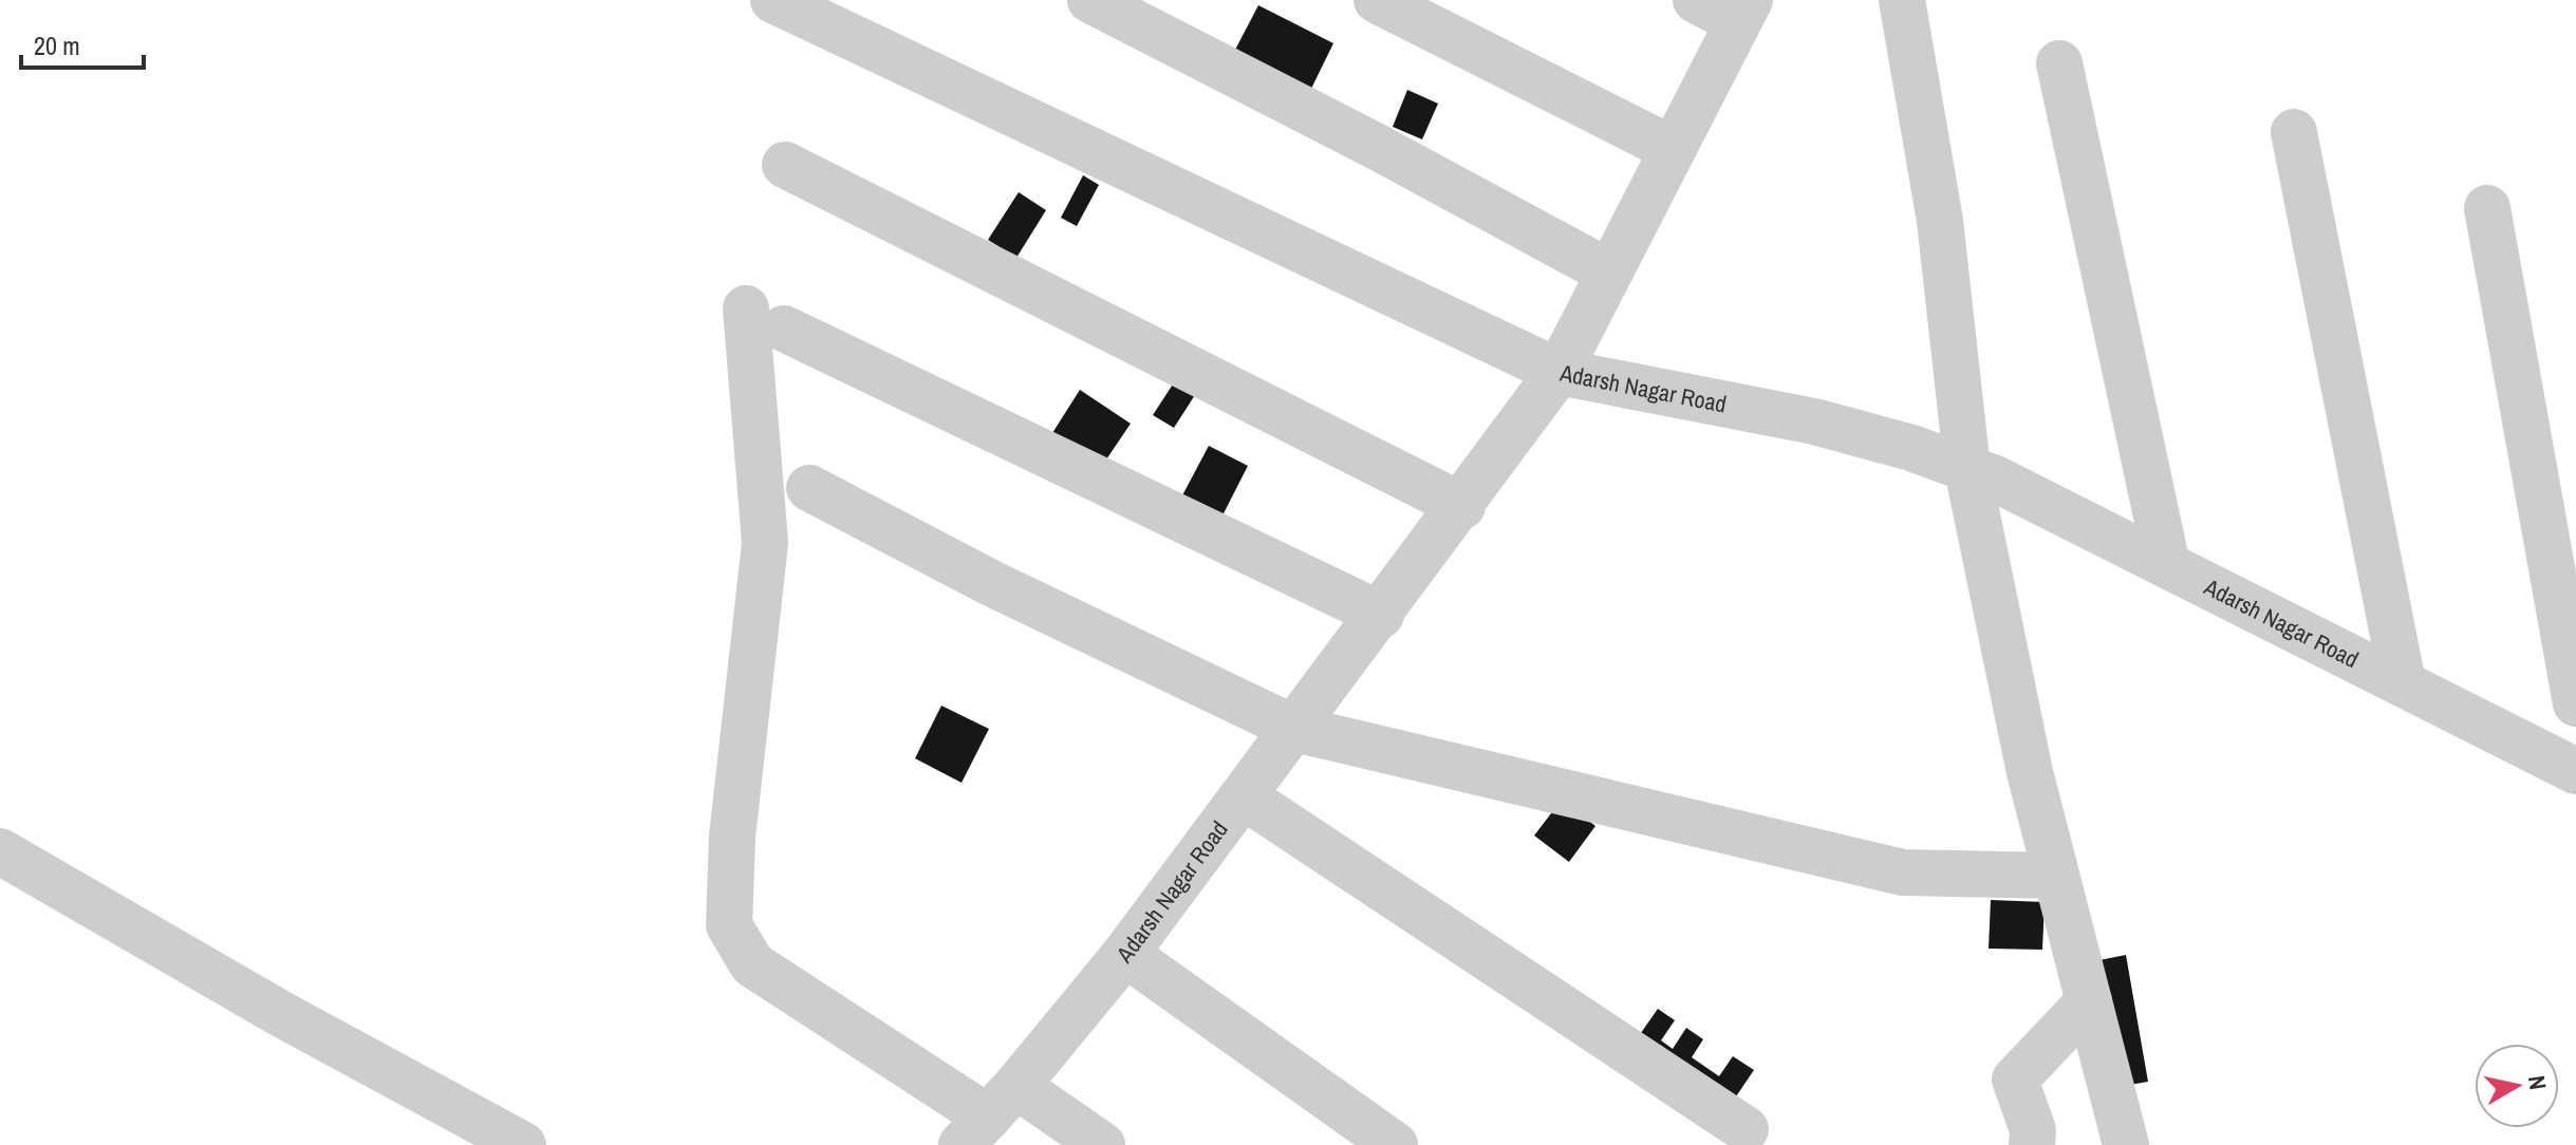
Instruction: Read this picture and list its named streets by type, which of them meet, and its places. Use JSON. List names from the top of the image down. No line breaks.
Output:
{"streets":{"street":["Adarsh Nagar Road"]},"scale_bar":"20 m","north":"right"}
